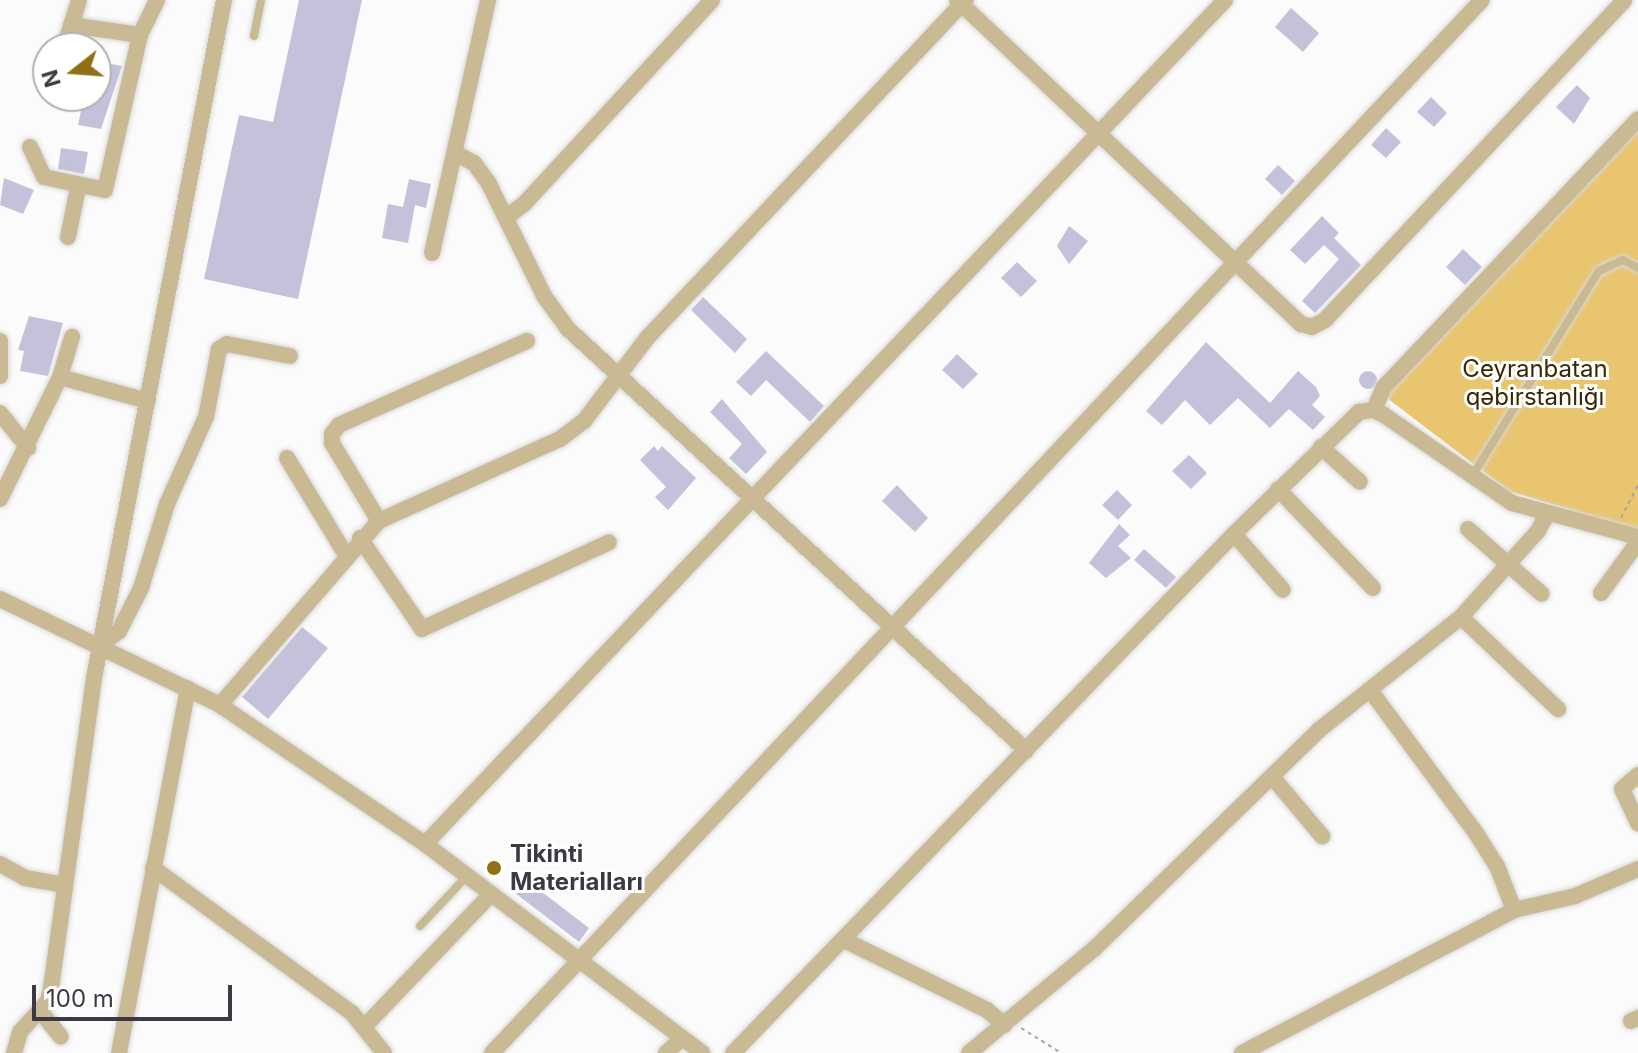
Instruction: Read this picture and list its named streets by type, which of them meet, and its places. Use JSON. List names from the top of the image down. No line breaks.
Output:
{"parks":["Ceyranbatan qəbirstanlığı"],"places":["Tikinti Materialları"],"scale_bar":"100 m","north":"left"}
